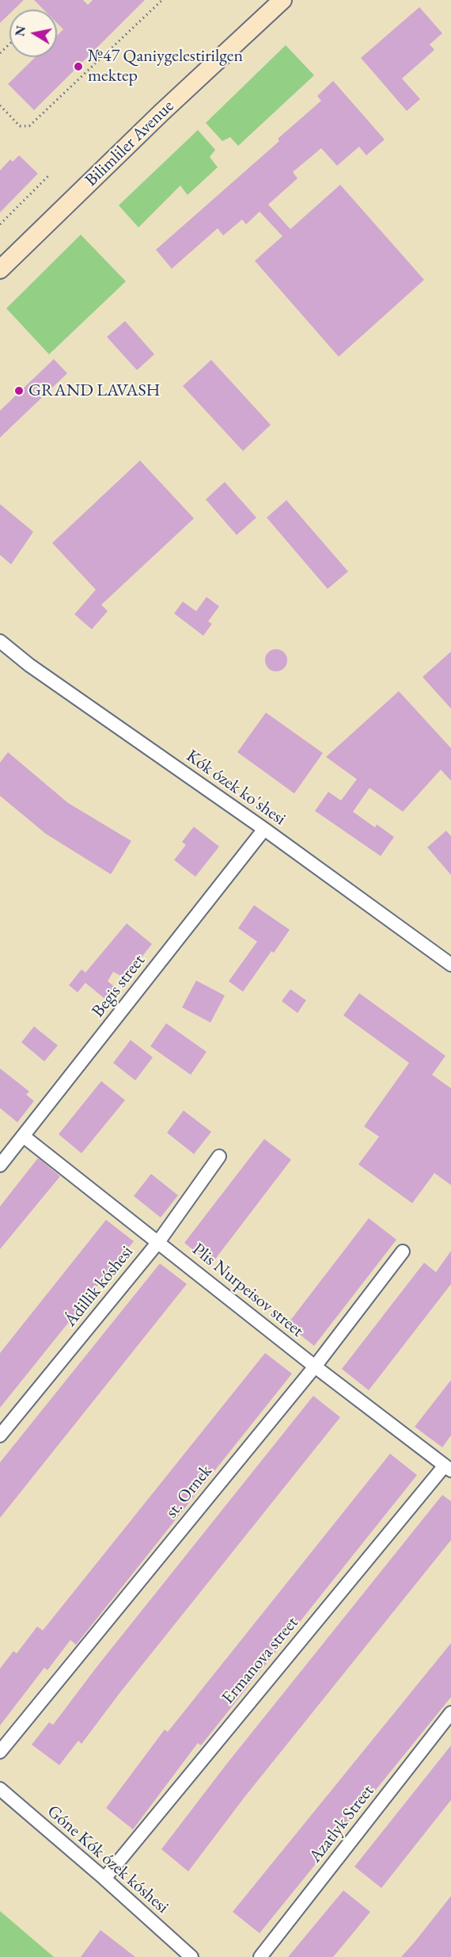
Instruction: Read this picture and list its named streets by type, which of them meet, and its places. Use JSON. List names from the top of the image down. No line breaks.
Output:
{"streets":{"main road":["Bilimliler Avenue"],"street":["Kók ózek ko'shesi","Begis street","Ádillik kóshesi","Plis Nurpeisov street","st. Ornek","Ermanova street","Azatlyk Street","Góne Kók ózek kóshesi"]},"crossings":[["Kók ózek ko'shesi","Begis street"],["Begis street","Plis Nurpeisov street"],["Ádillik kóshesi","Plis Nurpeisov street"],["Plis Nurpeisov street","st. Ornek"],["Plis Nurpeisov street","Ermanova street"],["Ermanova street","Góne Kók ózek kóshesi"]],"places":["№47 Qaniygelestirilgen mektep","GRAND LAVASH"],"north":"left"}
